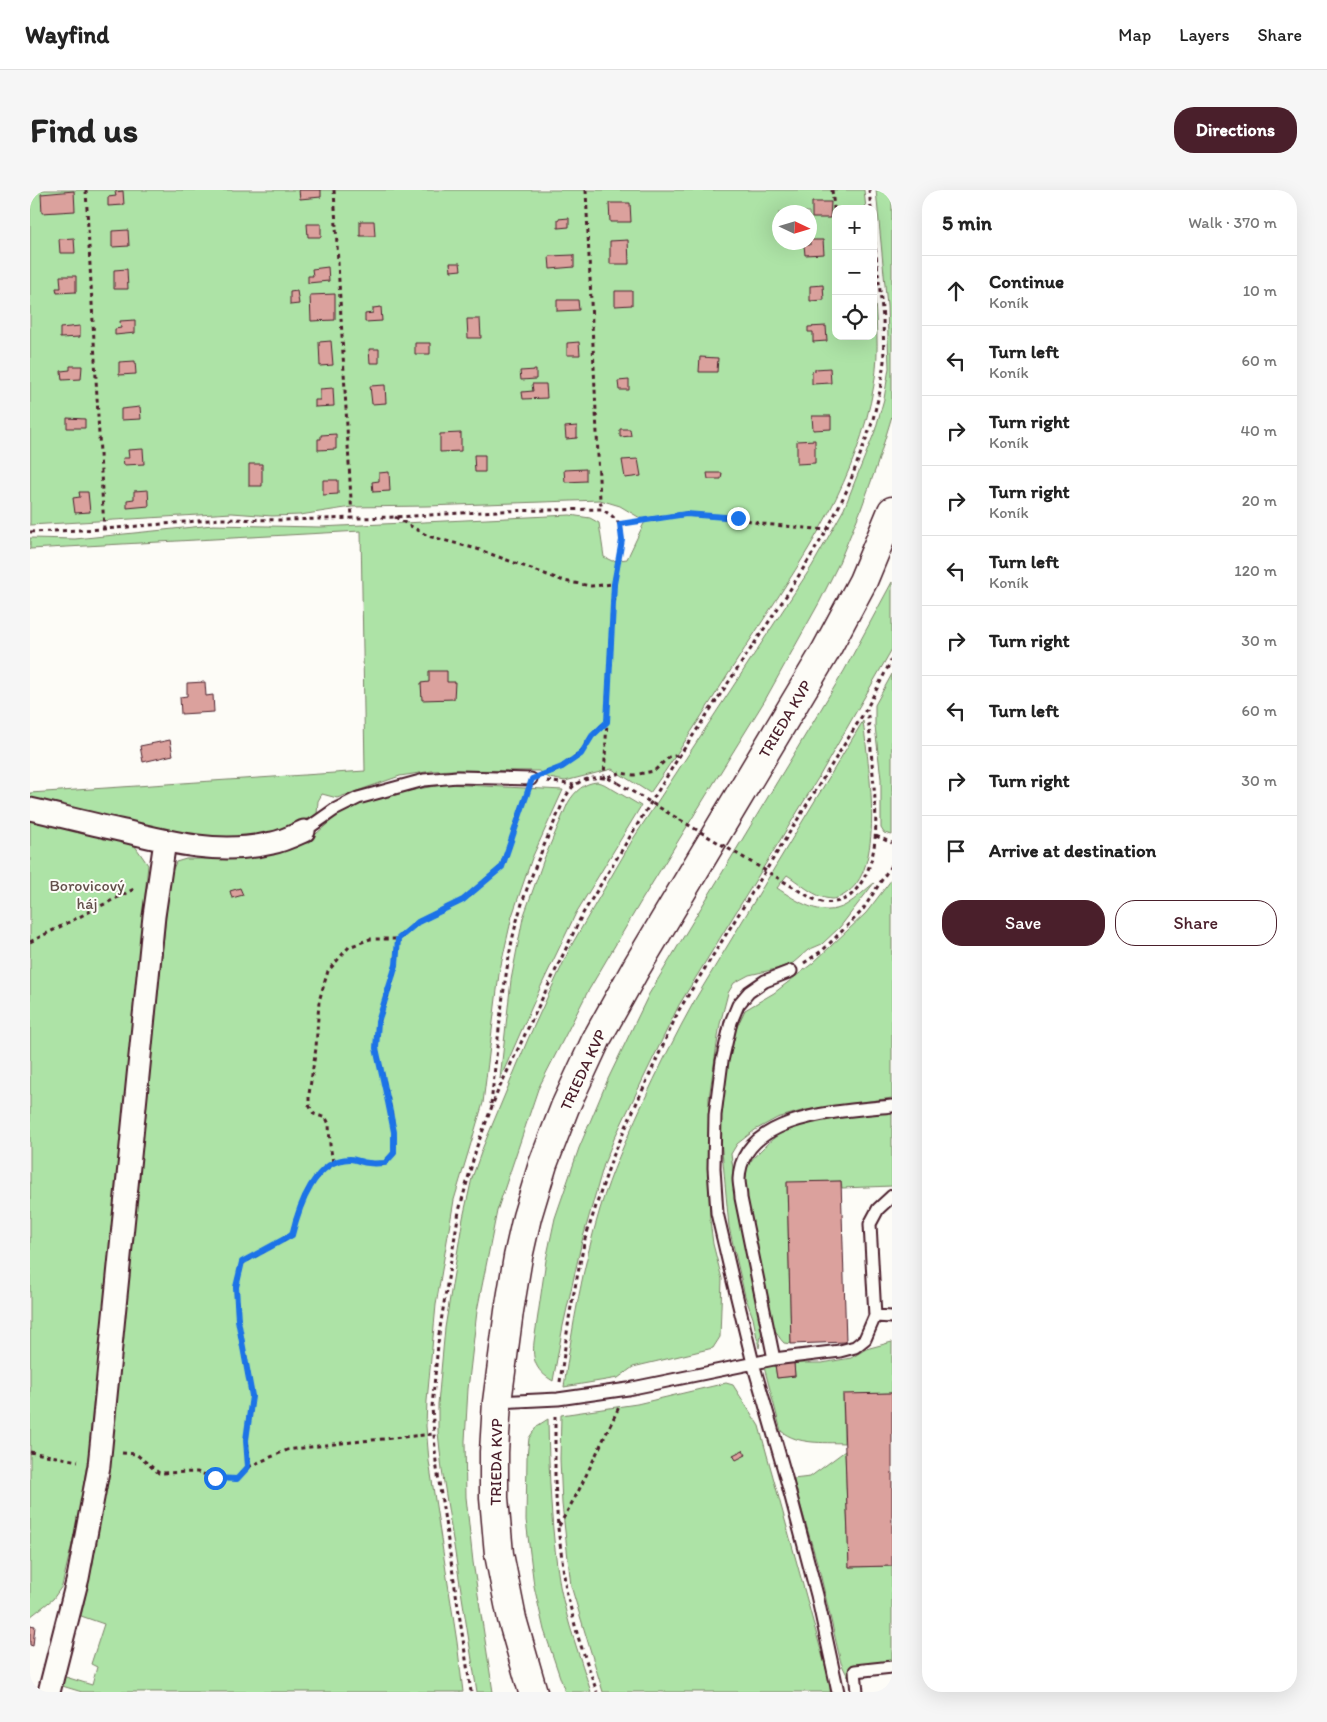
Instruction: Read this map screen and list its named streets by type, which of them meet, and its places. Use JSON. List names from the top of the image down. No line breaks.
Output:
{"streets":{"street":["TRIEDA KVP"]},"parks":["Borovicový háj"],"north":"right","page":{"header":"Wayfind","nav":["Map","Layers","Share"],"buttons":["Directions",["Save","Share"]],"title":"Find us","heading":["5 min","Walk · 370 m"],"map_buttons":["+","−"],"list":[["Continue","Koník","10 m"],["Turn left","Koník","60 m"],["Turn right","Koník","40 m"],["Turn right","Koník","20 m"],["Turn left","Koník","120 m"],["Turn right","30 m"],["Turn left","60 m"],["Turn right","30 m"],"Arrive at destination"]}}
